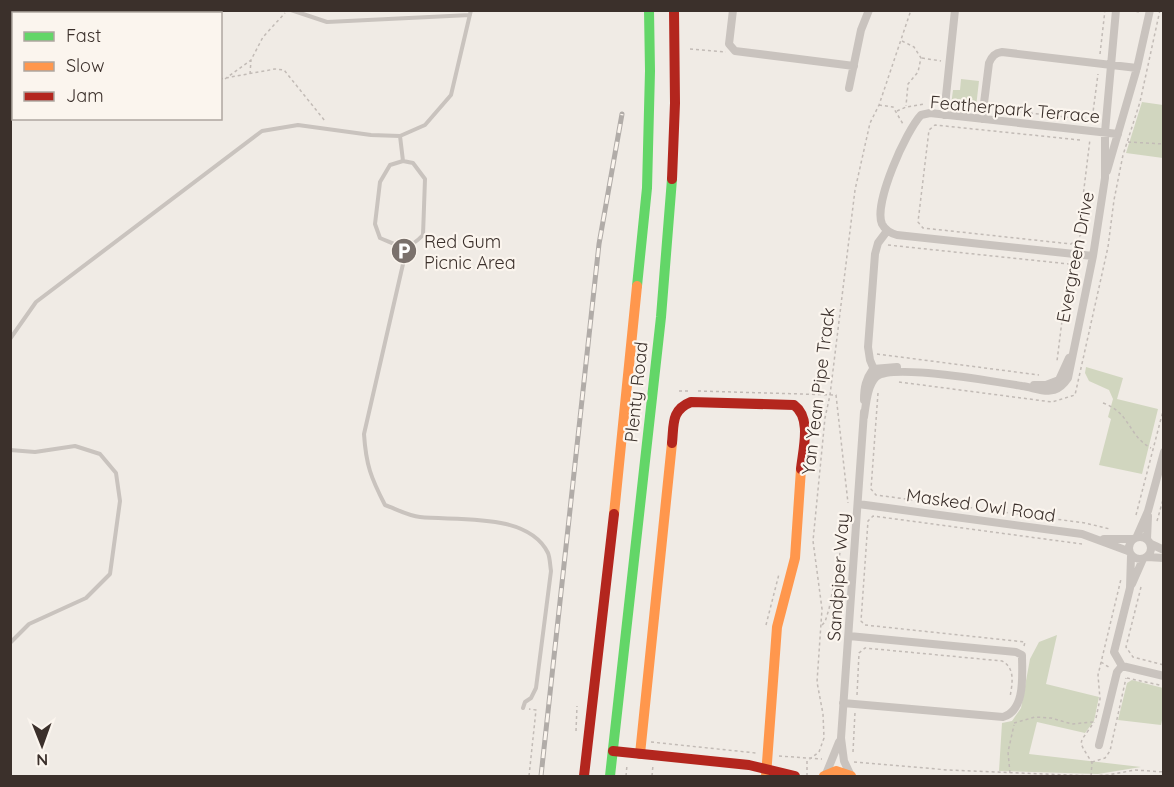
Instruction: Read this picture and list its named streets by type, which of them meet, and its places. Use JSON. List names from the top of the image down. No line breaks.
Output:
{"streets":{"main road":["Plenty Road"],"street":["Featherpark Terrace","Evergreen Drive","Masked Owl Road","Sandpiper Way"],"path":["Yan Yean Pipe Track"]},"crossings":[["Featherpark Terrace","Evergreen Drive"],["Evergreen Drive","Sandpiper Way"],["Masked Owl Road","Sandpiper Way"]],"places":{"parking":["Red Gum Picnic Area"]},"legend":["Fast","Slow","Jam"],"north":"bottom"}
